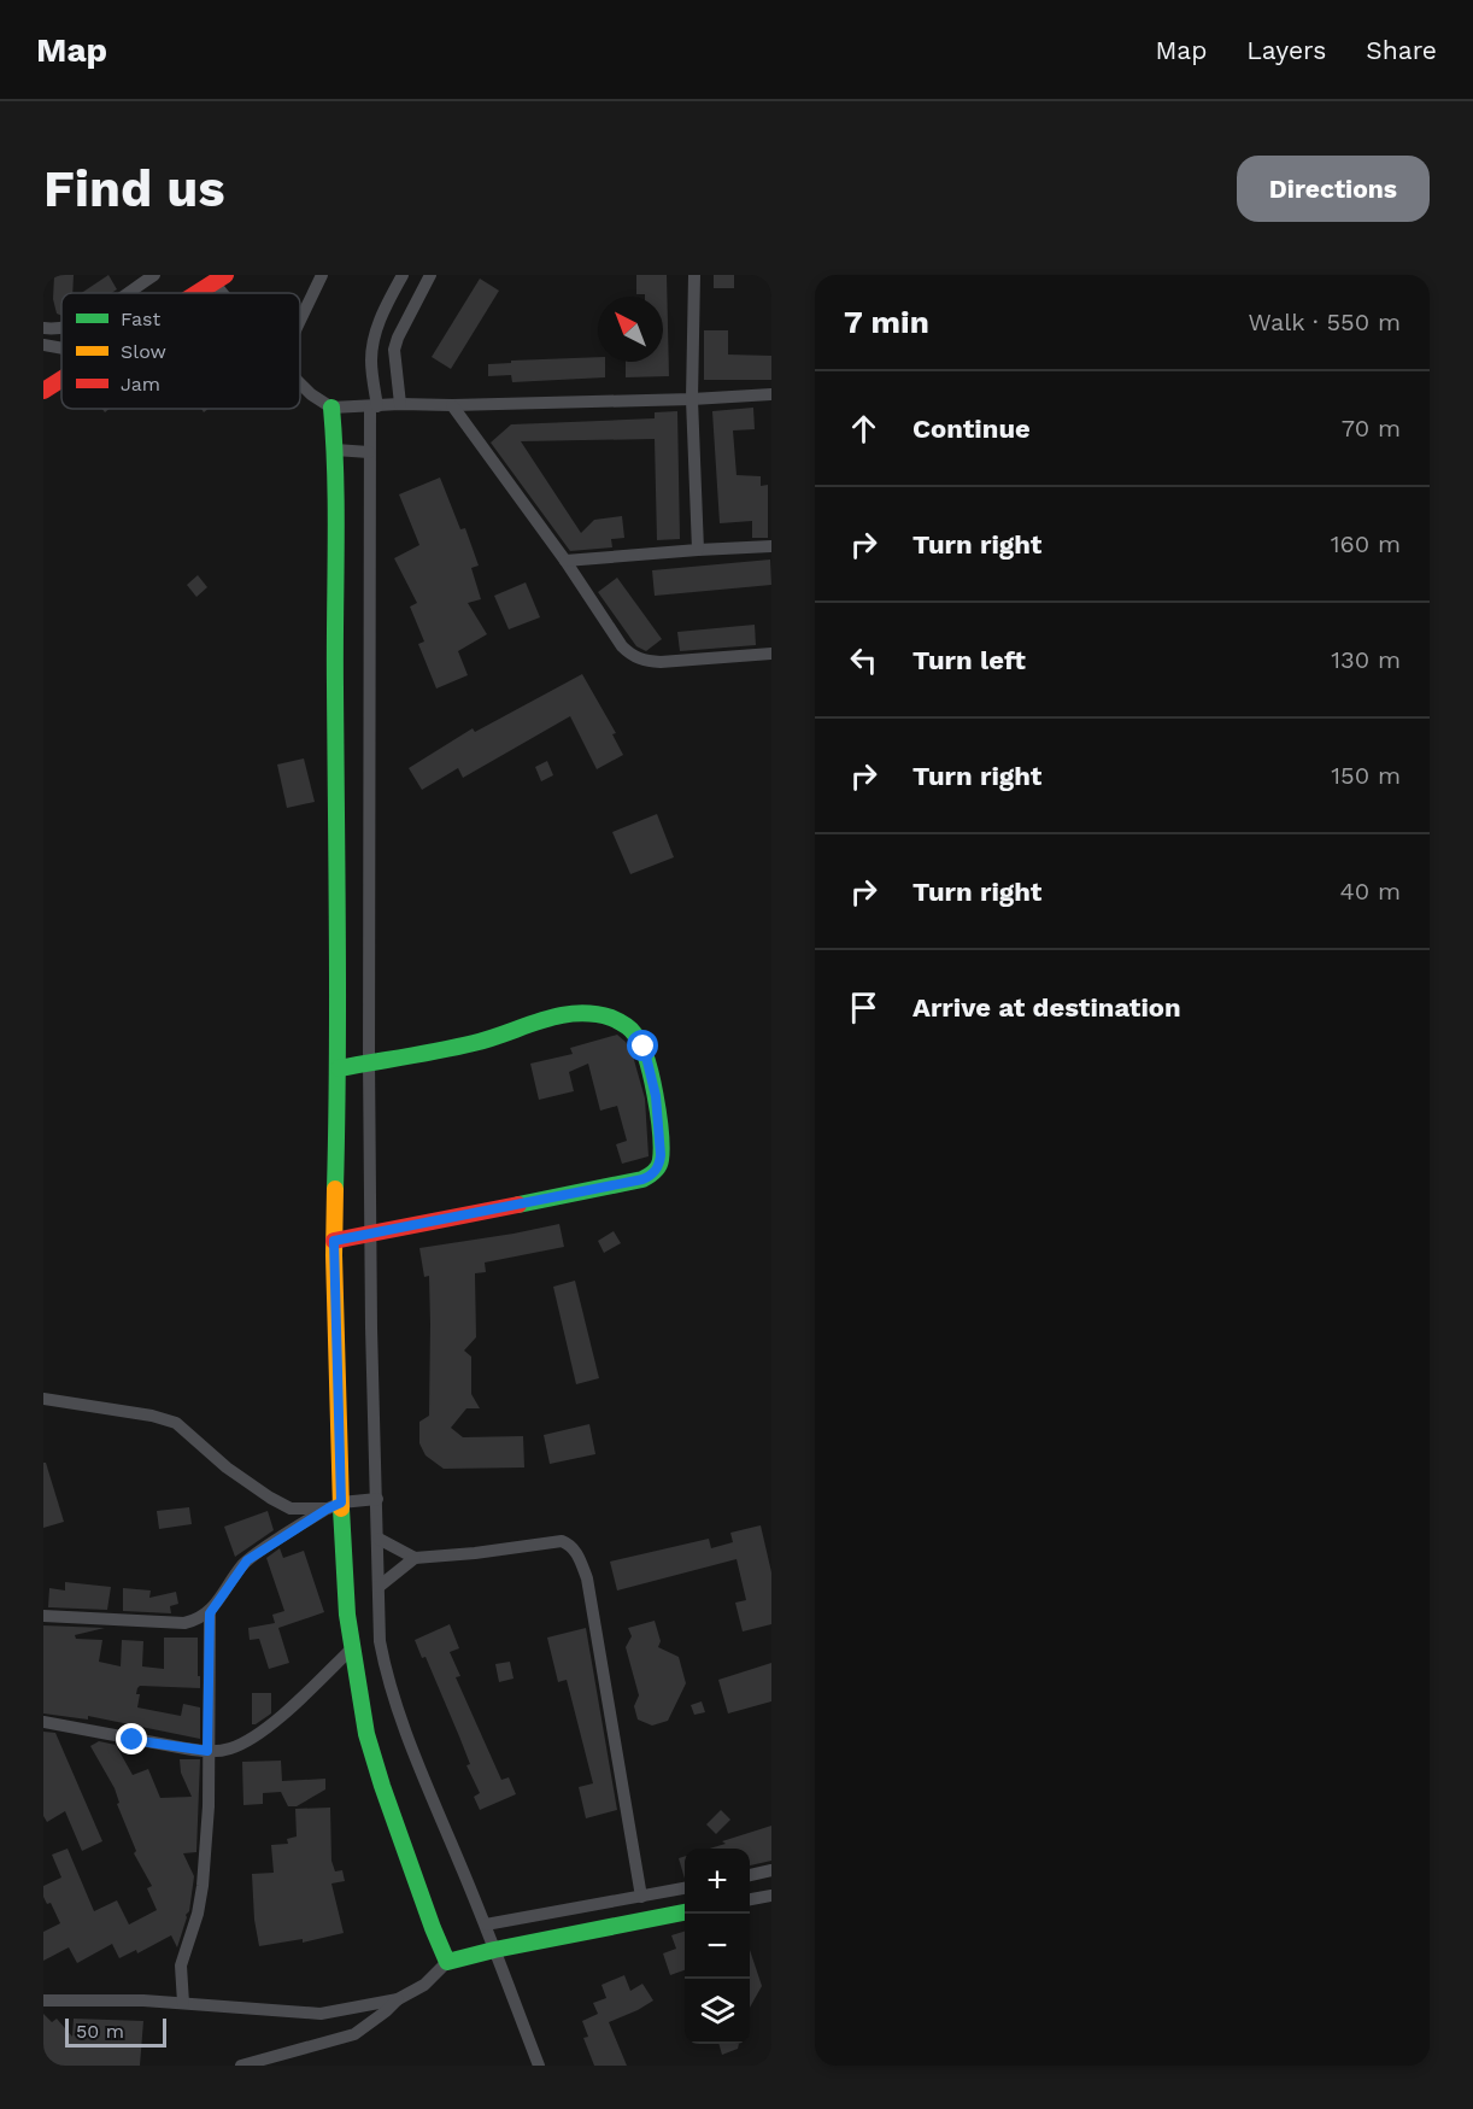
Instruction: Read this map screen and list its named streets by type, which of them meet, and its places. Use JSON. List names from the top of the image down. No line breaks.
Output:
{"legend":["Fast","Slow","Jam"],"scale_bar":"50 m","north":"top left","page":{"header":"Map","nav":["Map","Layers","Share"],"buttons":"Directions","title":"Find us","heading":["7 min","Walk · 550 m"],"list":[["Continue","70 m"],["Turn right","160 m"],["Turn left","130 m"],["Turn right","150 m"],["Turn right","40 m"],"Arrive at destination"],"map_buttons":["+","−"],"scale":"50 m"}}
